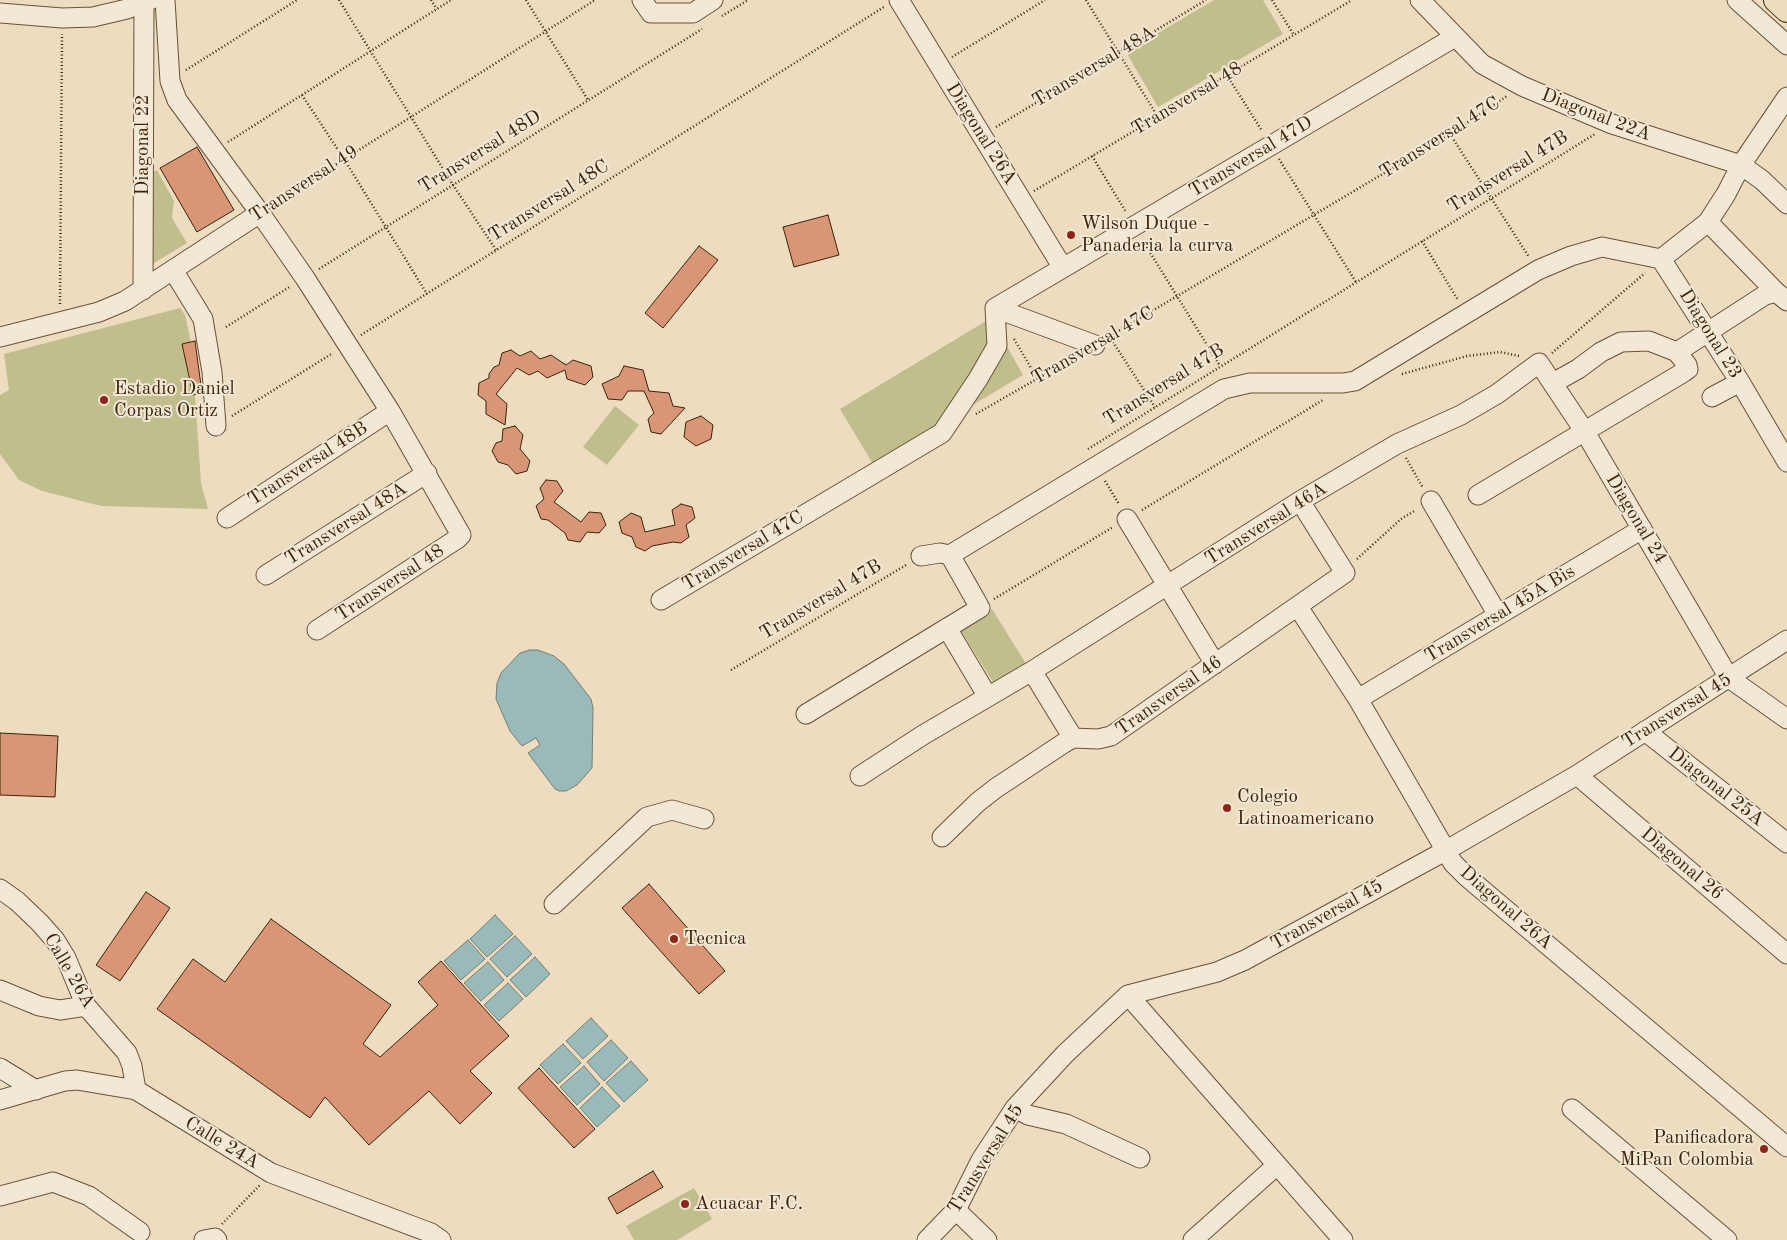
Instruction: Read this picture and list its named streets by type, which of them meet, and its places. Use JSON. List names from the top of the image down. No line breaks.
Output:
{"streets":{"street":["Transversal 48A","Transversal 48","Diagonal 22A","Diagonal 26A","Transversal 47C","Diagonal 22","Transversal 47D","Transversal 49","Diagonal 23","Transversal 48B","Diagonal 24","Transversal 46A","Transversal 45A Bis","Transversal 46","Transversal 45","Diagonal 25A","Diagonal 26","Calle 26A","Calle 24A"],"path":["Transversal 48D","Transversal 47B","Transversal 48C"]},"crossings":[["Transversal 48A","Transversal 48"],["Transversal 48A","Diagonal 26A"],["Transversal 48","Diagonal 26A"],["Diagonal 22A","Transversal 47C"],["Diagonal 22A","Transversal 47D"],["Diagonal 22A","Transversal 47B"],["Diagonal 26A","Transversal 47D"],["Diagonal 26A","Transversal 48C"],["Diagonal 26A","Transversal 45A Bis"],["Diagonal 26A","Transversal 46"],["Diagonal 26A","Transversal 45"],["Transversal 47C","Transversal 47D"],["Diagonal 22","Transversal 49"],["Diagonal 24","Transversal 46A"],["Diagonal 24","Transversal 45A Bis"],["Diagonal 24","Transversal 45"],["Transversal 45","Diagonal 25A"],["Transversal 45","Diagonal 26"],["Calle 26A","Calle 24A"]],"places":["Wilson Duque - Panaderia la curva","Estadio Daniel Corpas Ortiz","Colegio Latinoamericano","Tecnica","Panificadora MiPan Colombia","Acuacar F.C."]}
